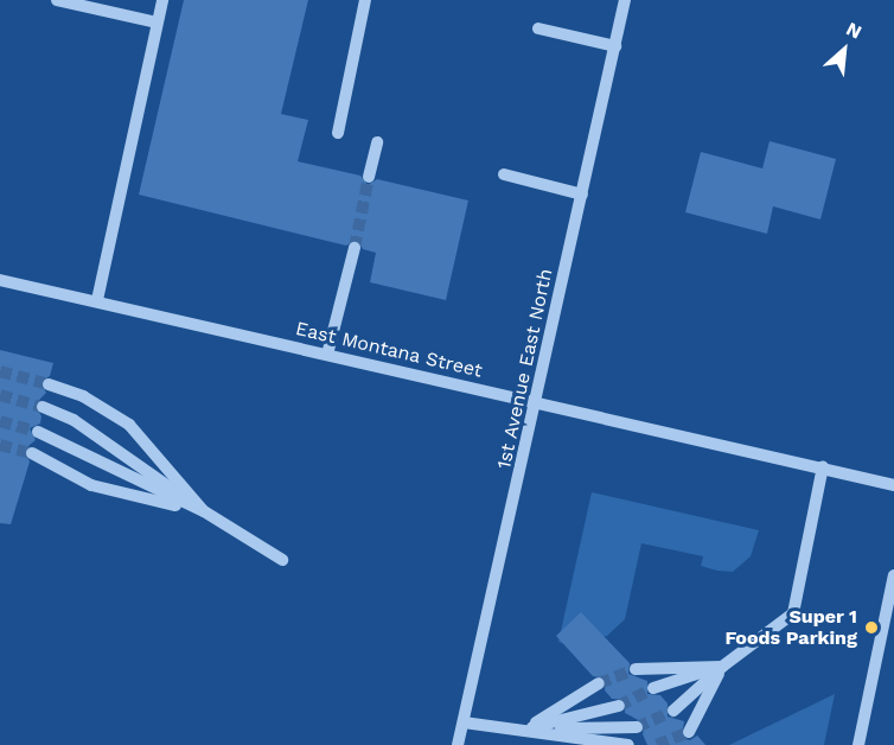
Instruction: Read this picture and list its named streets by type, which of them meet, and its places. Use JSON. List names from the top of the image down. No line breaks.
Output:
{"streets":{"street":["East Montana Street","1st Avenue East North"]},"crossings":[["East Montana Street","1st Avenue East North"]],"places":["Super 1 Foods Parking"],"north":"top right"}
